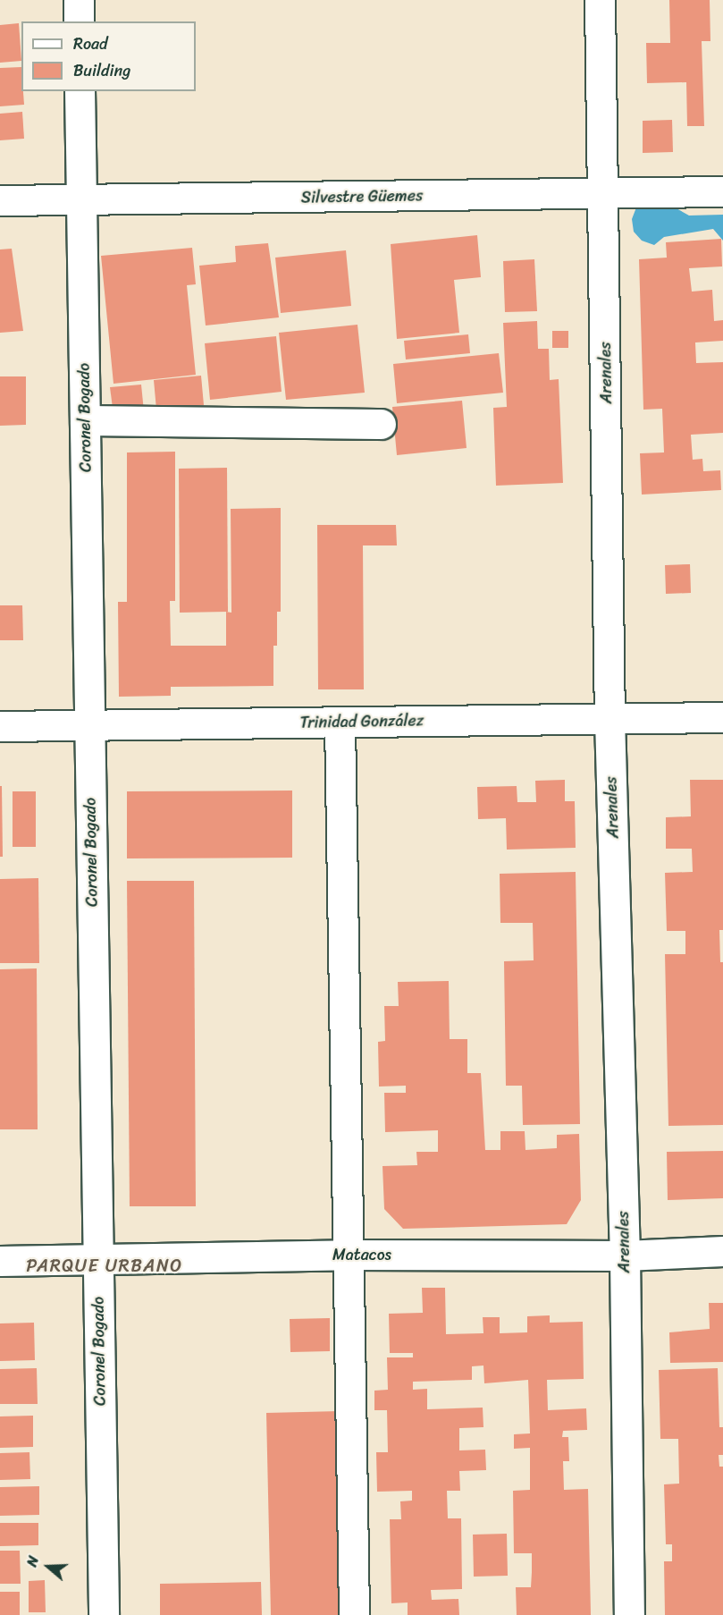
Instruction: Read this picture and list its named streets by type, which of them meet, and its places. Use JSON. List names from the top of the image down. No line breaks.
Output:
{"streets":{"street":["Silvestre Güemes","Arenales","Coronel Bogado","Trinidad González","Matacos"]},"crossings":[["Silvestre Güemes","Arenales"],["Silvestre Güemes","Coronel Bogado"],["Arenales","Trinidad González"],["Arenales","Matacos"],["Coronel Bogado","Trinidad González"],["Coronel Bogado","Matacos"]],"districts":["PARQUE URBANO"],"legend":["Road","Building"],"north":"left"}
